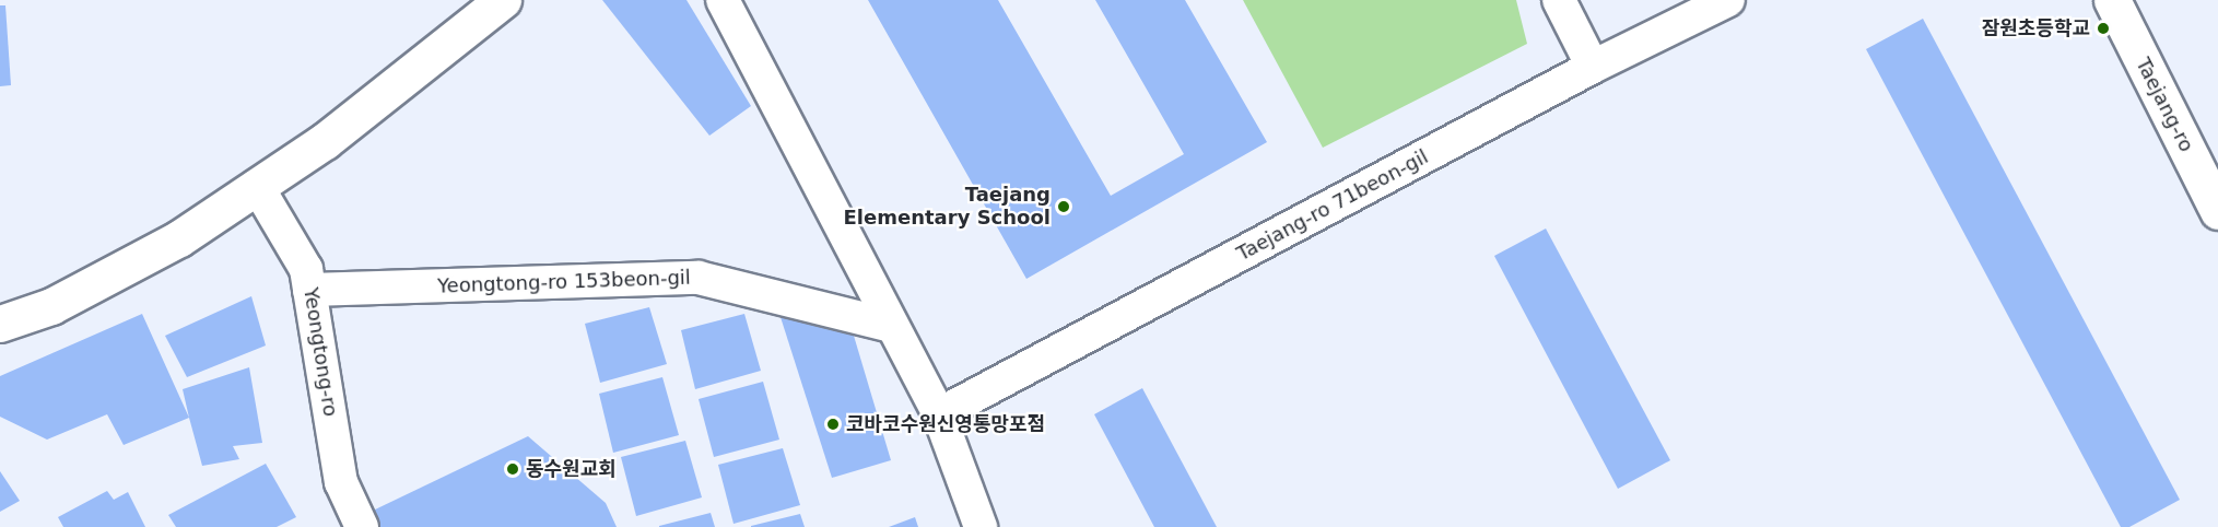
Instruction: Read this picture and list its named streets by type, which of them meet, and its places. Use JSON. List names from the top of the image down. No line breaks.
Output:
{"streets":{"main road":["Taejang-ro"],"street":["Taejang-ro 71beon-gil","Yeongtong-ro 153beon-gil","Yeongtong-ro"]},"crossings":[["Yeongtong-ro 153beon-gil","Yeongtong-ro"]],"places":["잠원초등학교","Taejang Elementary School","코바코수원신영통망포점","동수원교회"]}
